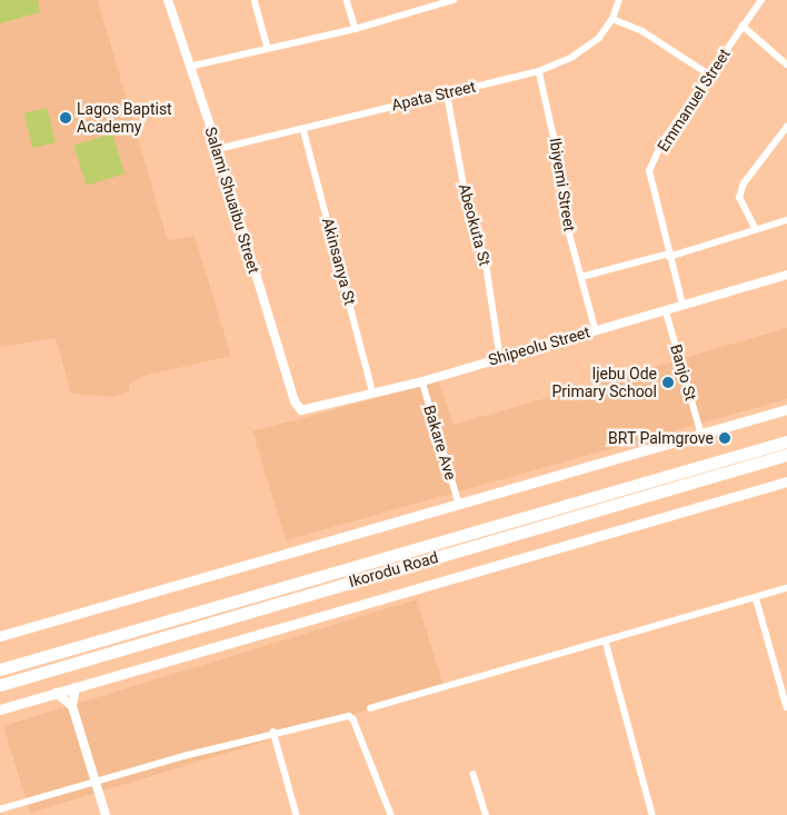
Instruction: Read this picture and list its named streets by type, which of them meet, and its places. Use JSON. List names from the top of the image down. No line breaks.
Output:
{"streets":{"highway":["Ikorodu Road"],"street":["Apata Street","Emmanuel Street","Ibiyemi Street","Salami Shuaibu Street","Abeokuta St","Akinsanya St","Shipeolu Street","Banjo St","Bakare Ave"]},"crossings":[["Apata Street","Ibiyemi Street"],["Apata Street","Salami Shuaibu Street"],["Apata Street","Abeokuta St"],["Apata Street","Akinsanya St"],["Emmanuel Street","Shipeolu Street"],["Ibiyemi Street","Shipeolu Street"],["Salami Shuaibu Street","Shipeolu Street"],["Abeokuta St","Shipeolu Street"],["Akinsanya St","Shipeolu Street"],["Shipeolu Street","Banjo St"],["Shipeolu Street","Bakare Ave"]],"places":["Lagos Baptist Academy","Ijebu Ode Primary School","BRT Palmgrove"]}
